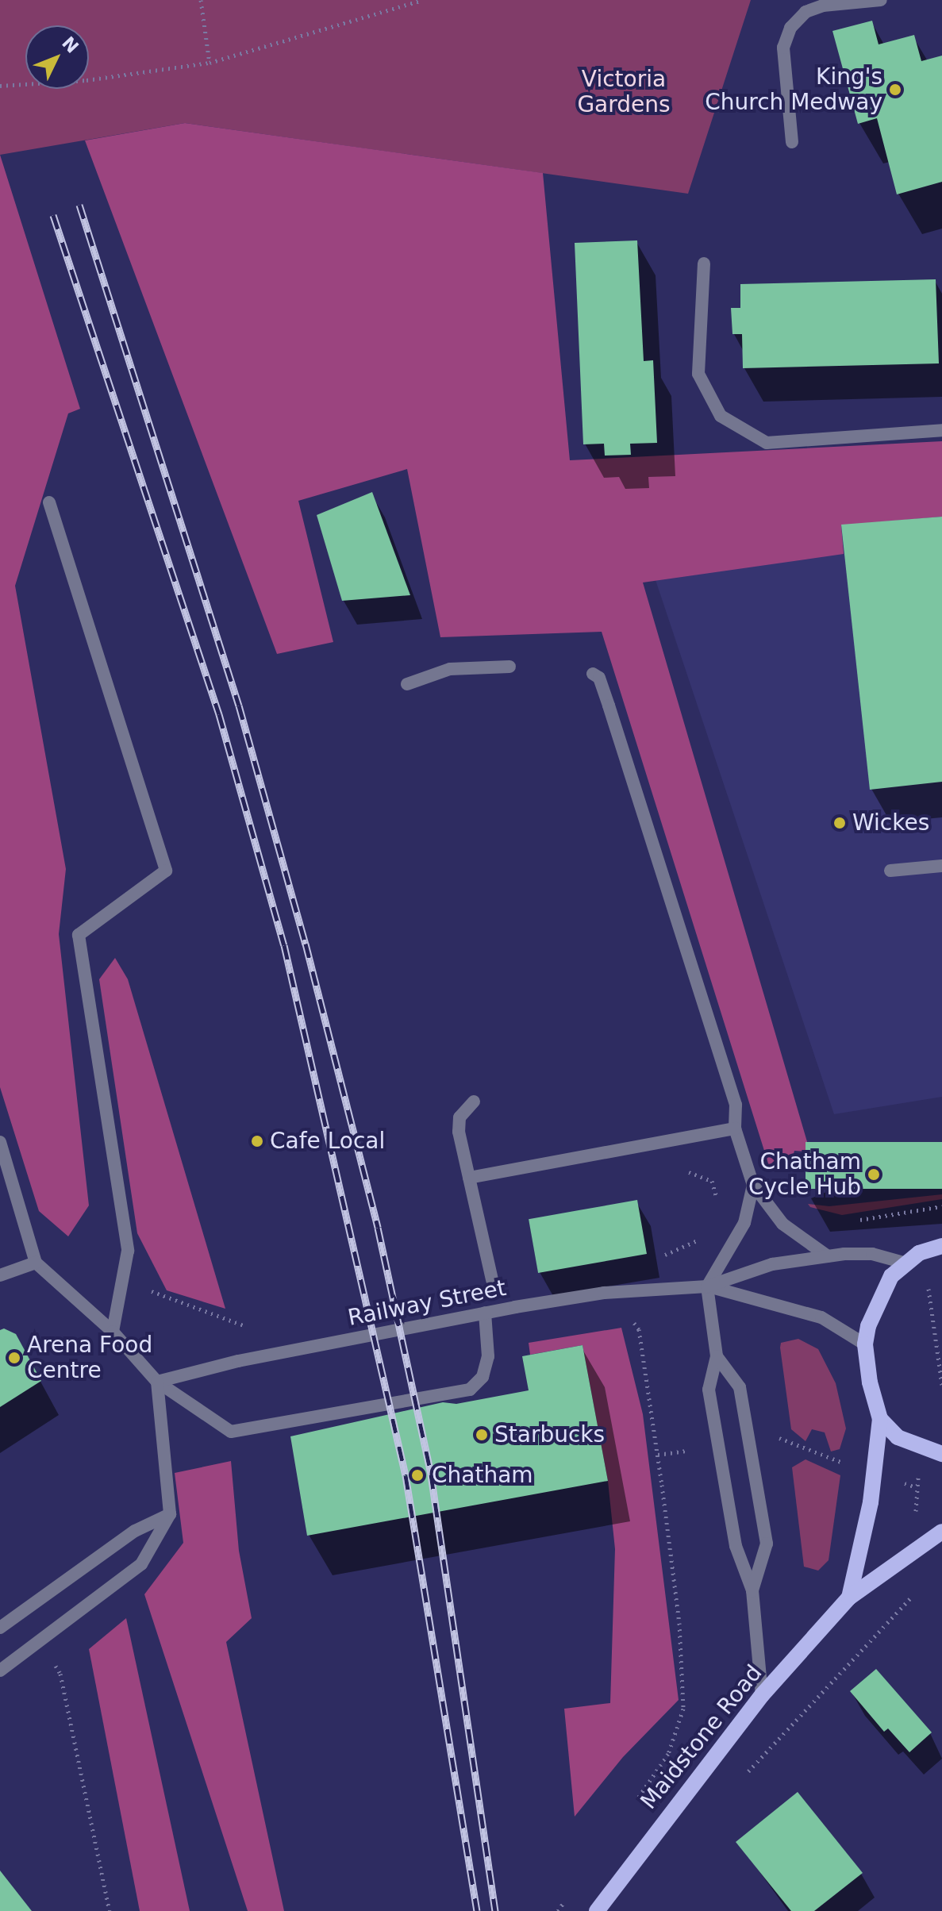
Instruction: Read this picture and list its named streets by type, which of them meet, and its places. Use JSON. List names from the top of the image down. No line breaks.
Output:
{"streets":{"main road":["Maidstone Road"],"street":["Railway Street"]},"parks":["Victoria Gardens"],"places":["King's Church Medway","Wickes","Cafe Local","Chatham Cycle Hub","Arena Food Centre","Starbucks","Chatham"],"north":"top right"}
